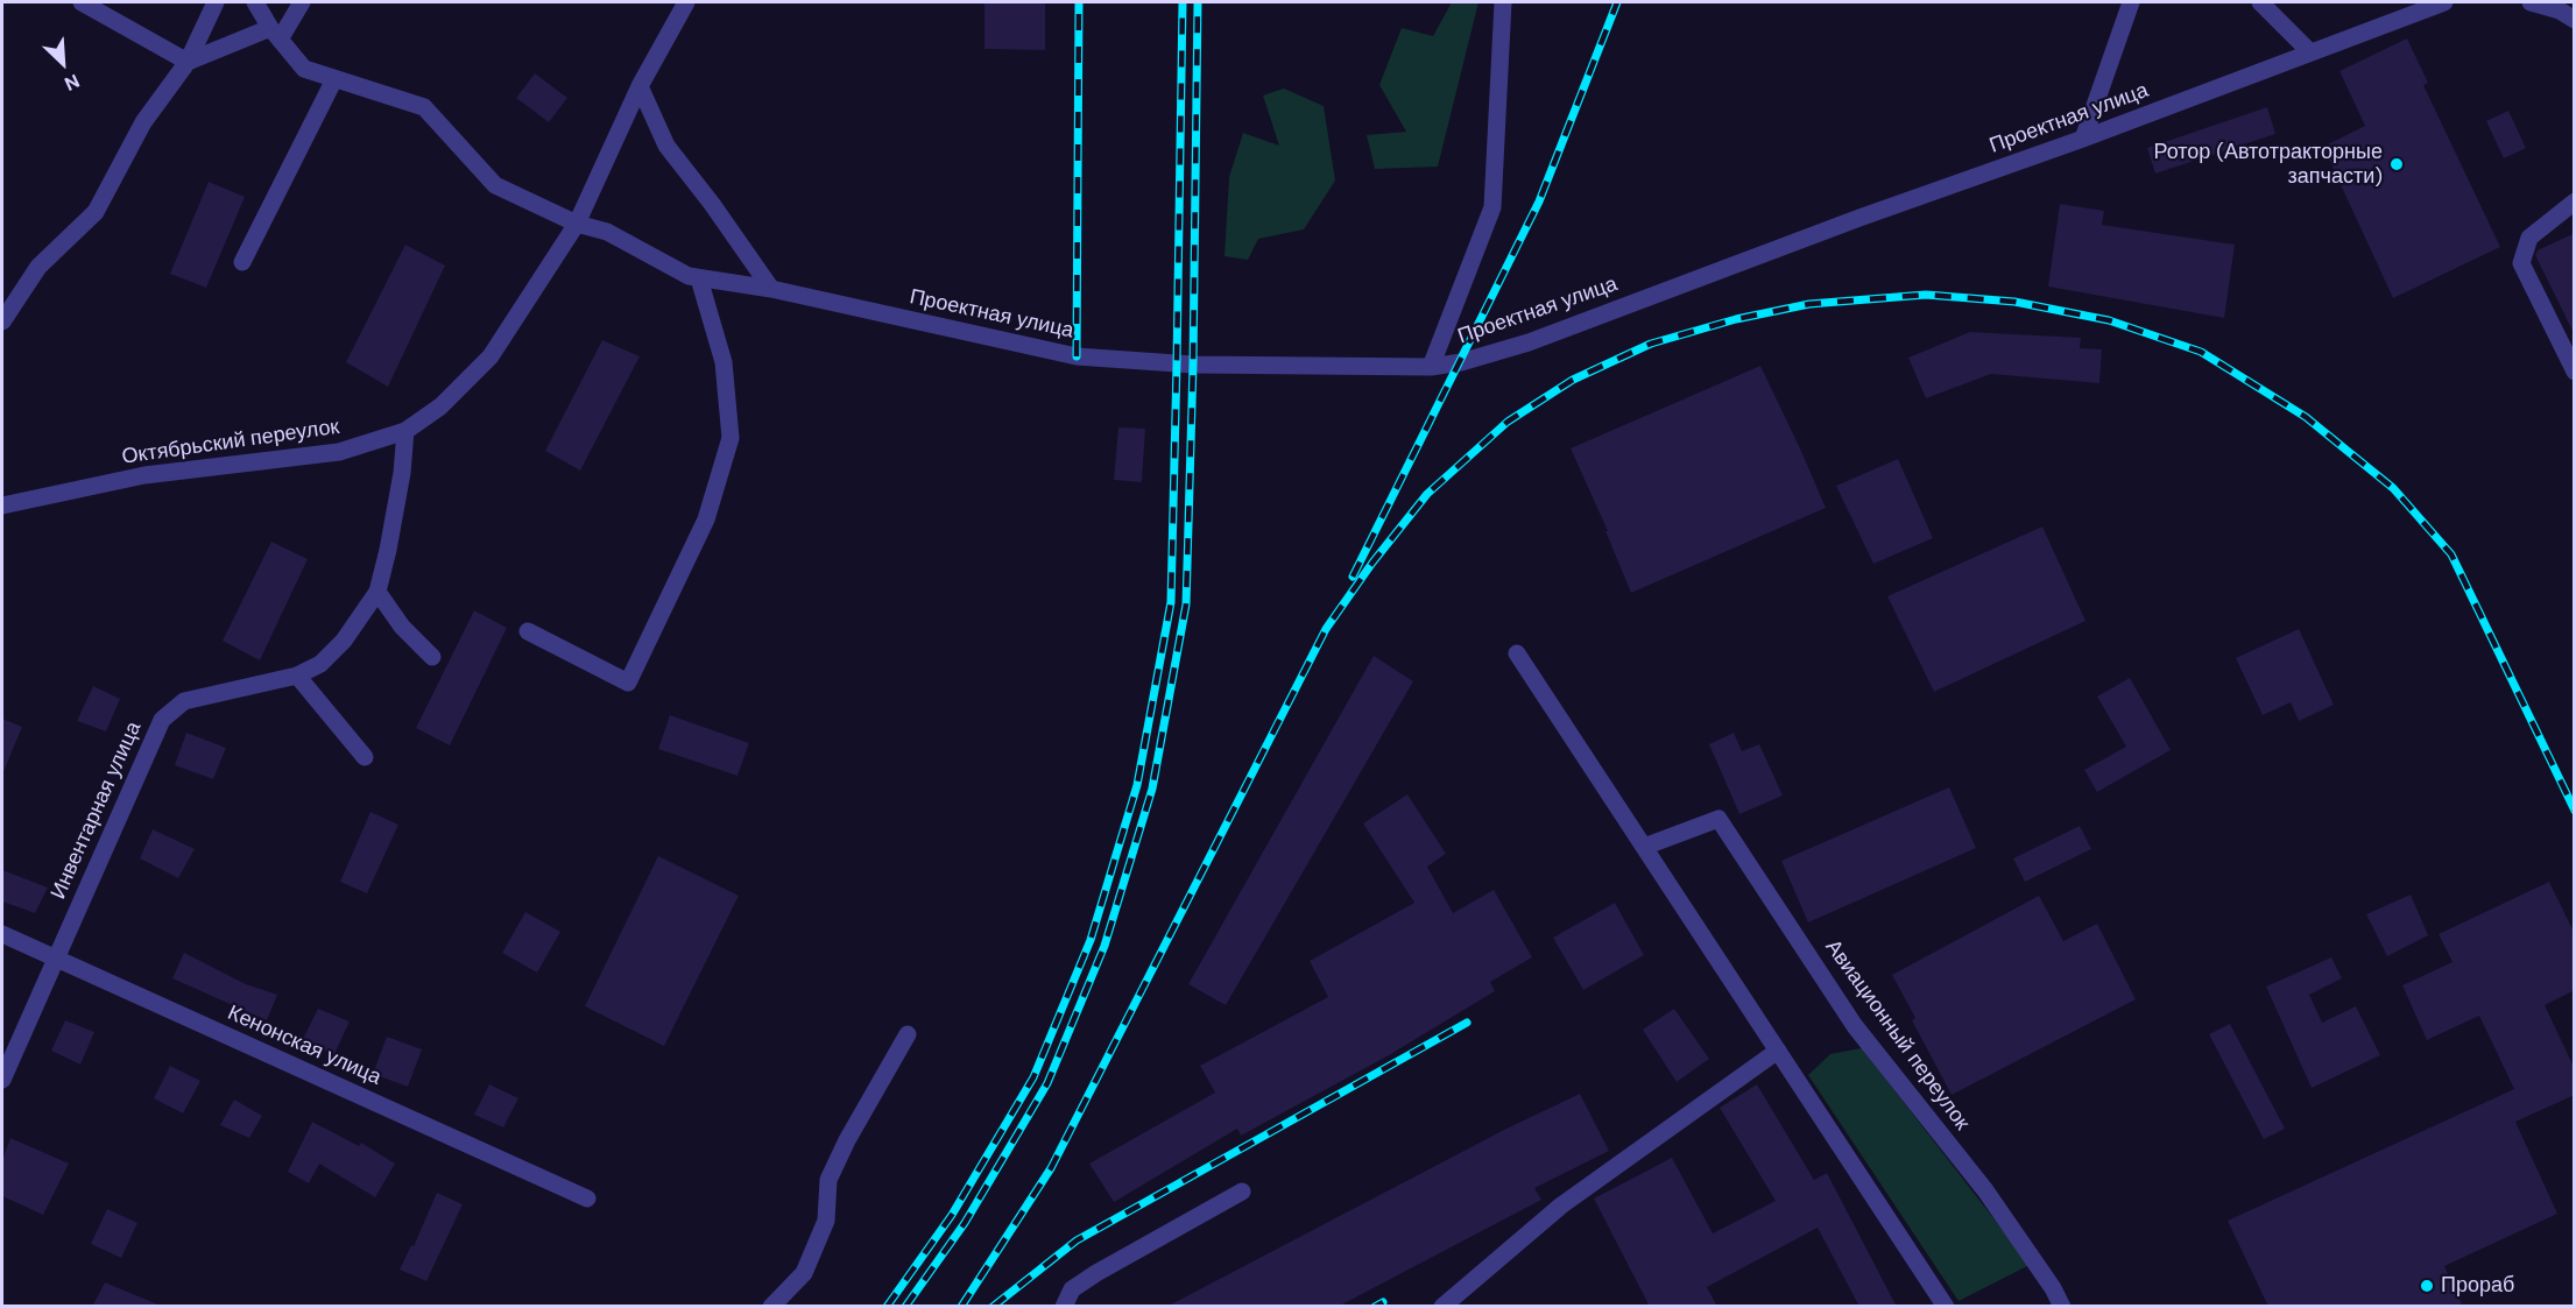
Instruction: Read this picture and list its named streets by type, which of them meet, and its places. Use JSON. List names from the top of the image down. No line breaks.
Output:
{"streets":{"street":["Проектная улица","Октябрьский переулок","Инвентарная улица","Авиационный переулок","Кенонская улица"]},"crossings":[["Проектная улица","Октябрьский переулок"],["Октябрьский переулок","Инвентарная улица"],["Инвентарная улица","Кенонская улица"]],"places":["Ротор (Автотракторные запчасти)","Прораб"],"north":"bottom right"}
